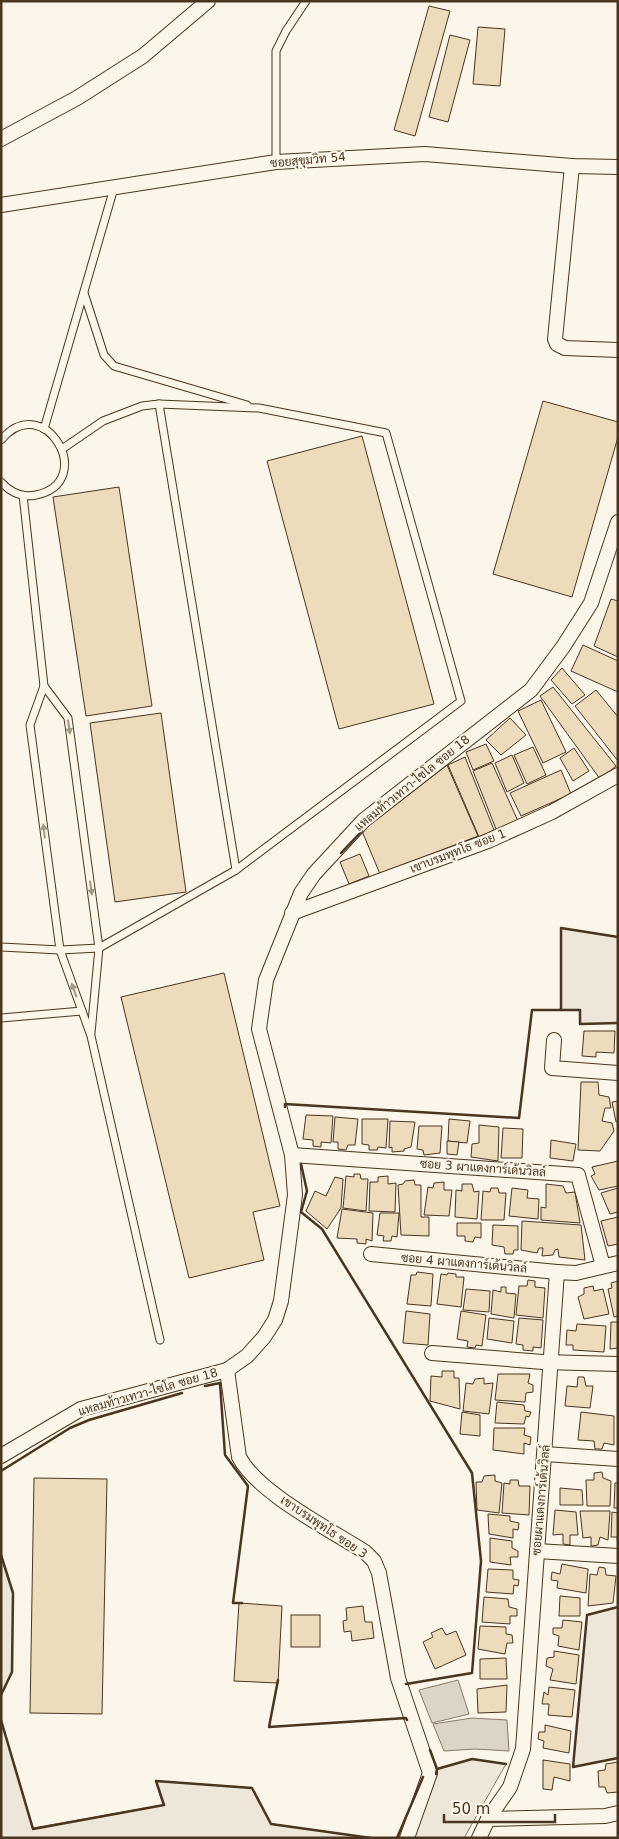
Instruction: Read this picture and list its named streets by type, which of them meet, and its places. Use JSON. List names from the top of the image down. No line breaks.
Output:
{"streets":{"street":["ซอยสุขุมวิท 54","แหลมท้าวเทวา-ไซโล ซอย 18","เขาบรมพุทโธ ซอย 1","ซอย 3 ผาแดงการ์เด้นวิลล์","ซอย 4 ผาแดงการ์เด้นวิลล์","ซอยผาแดงการ์เด้นวิลล์","เขาบรมพุทโธ ซอย 3"]},"crossings":[["แหลมท้าวเทวา-ไซโล ซอย 18","เขาบรมพุทโธ ซอย 1"],["แหลมท้าวเทวา-ไซโล ซอย 18","ซอย 3 ผาแดงการ์เด้นวิลล์"],["แหลมท้าวเทวา-ไซโล ซอย 18","เขาบรมพุทโธ ซอย 3"],["ซอย 4 ผาแดงการ์เด้นวิลล์","ซอยผาแดงการ์เด้นวิลล์"]],"scale_bar":"50 m"}
